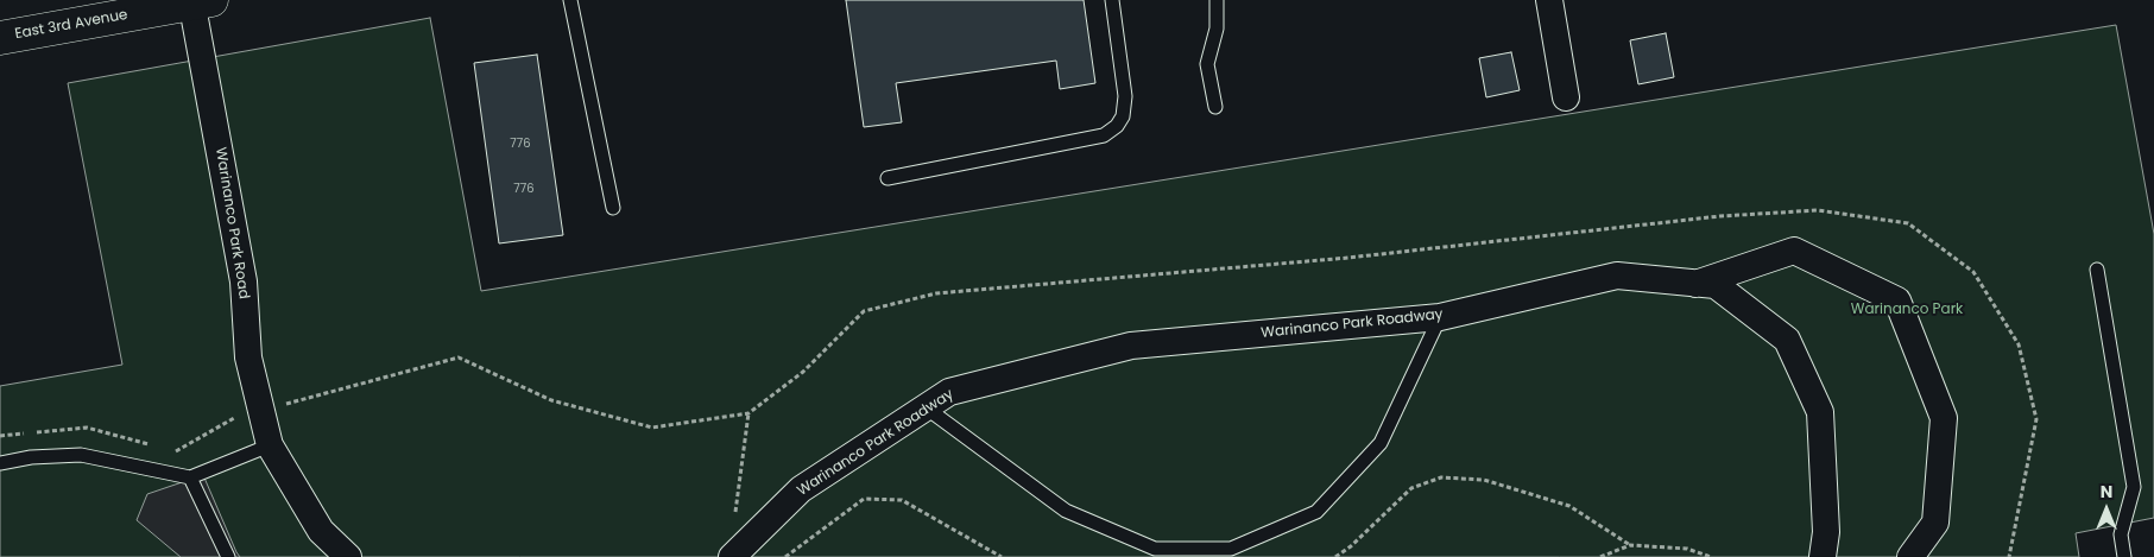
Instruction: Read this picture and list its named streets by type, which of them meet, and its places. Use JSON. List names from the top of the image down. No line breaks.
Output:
{"streets":{"street":["East 3rd Avenue","Warinanco Park Road","Warinanco Park Roadway"]},"crossings":[["East 3rd Avenue","Warinanco Park Road"]],"parks":["Warinanco Park"],"house_numbers":["776","776"],"north":"top"}
